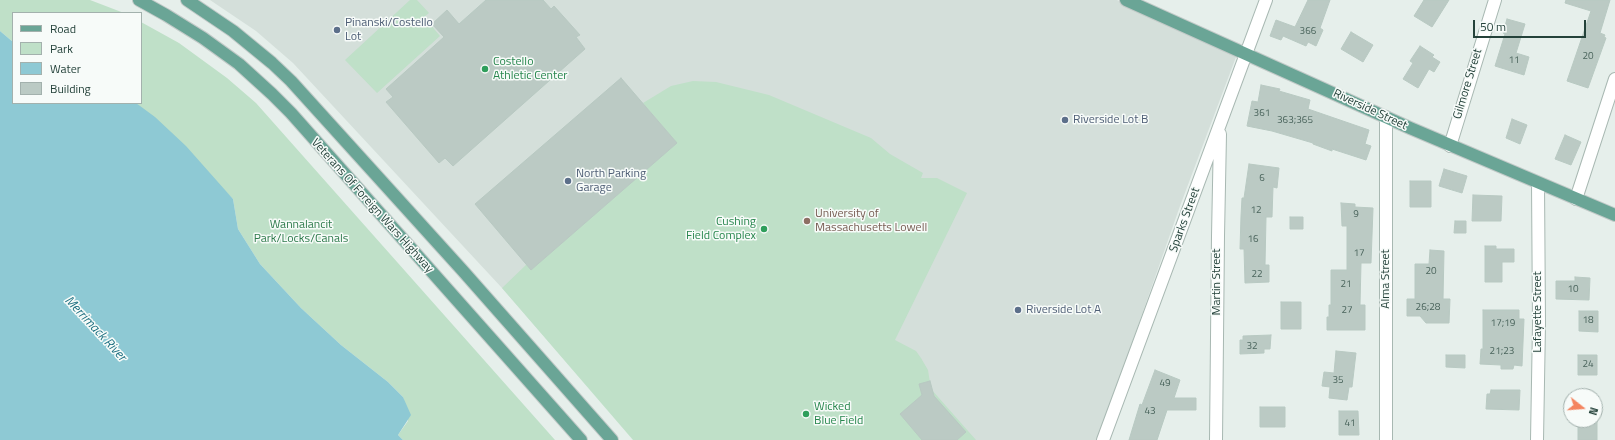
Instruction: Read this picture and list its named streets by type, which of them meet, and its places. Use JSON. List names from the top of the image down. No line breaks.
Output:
{"streets":{"main road":["Riverside Street","Veterans Of Foreign Wars Highway"],"street":["Gilmore Street","Sparks Street","Alma Street","Martin Street","Lafayette Street"]},"crossings":[["Gilmore Street","Riverside Street"],["Riverside Street","Sparks Street"],["Riverside Street","Alma Street"],["Riverside Street","Lafayette Street"],["Sparks Street","Martin Street"]],"water":["Merrimack River"],"parks":["Wannalancit Park/Locks/Canals"],"places":["Pinanski/Costello Lot","Costello Athletic Center","Riverside Lot B","North Parking Garage","University of Massachusetts Lowell","Cushing Field Complex","Riverside Lot A","Wicked Blue Field"],"house_numbers":["366","20","11","361","363;365","6","12","9","16","17","20","22","21","10","26;28","27","18","17;19","32","21;23","24","35","49","43","41"],"legend":["Road","Park","Water","Building"],"scale_bar":"50 m","north":"right"}
